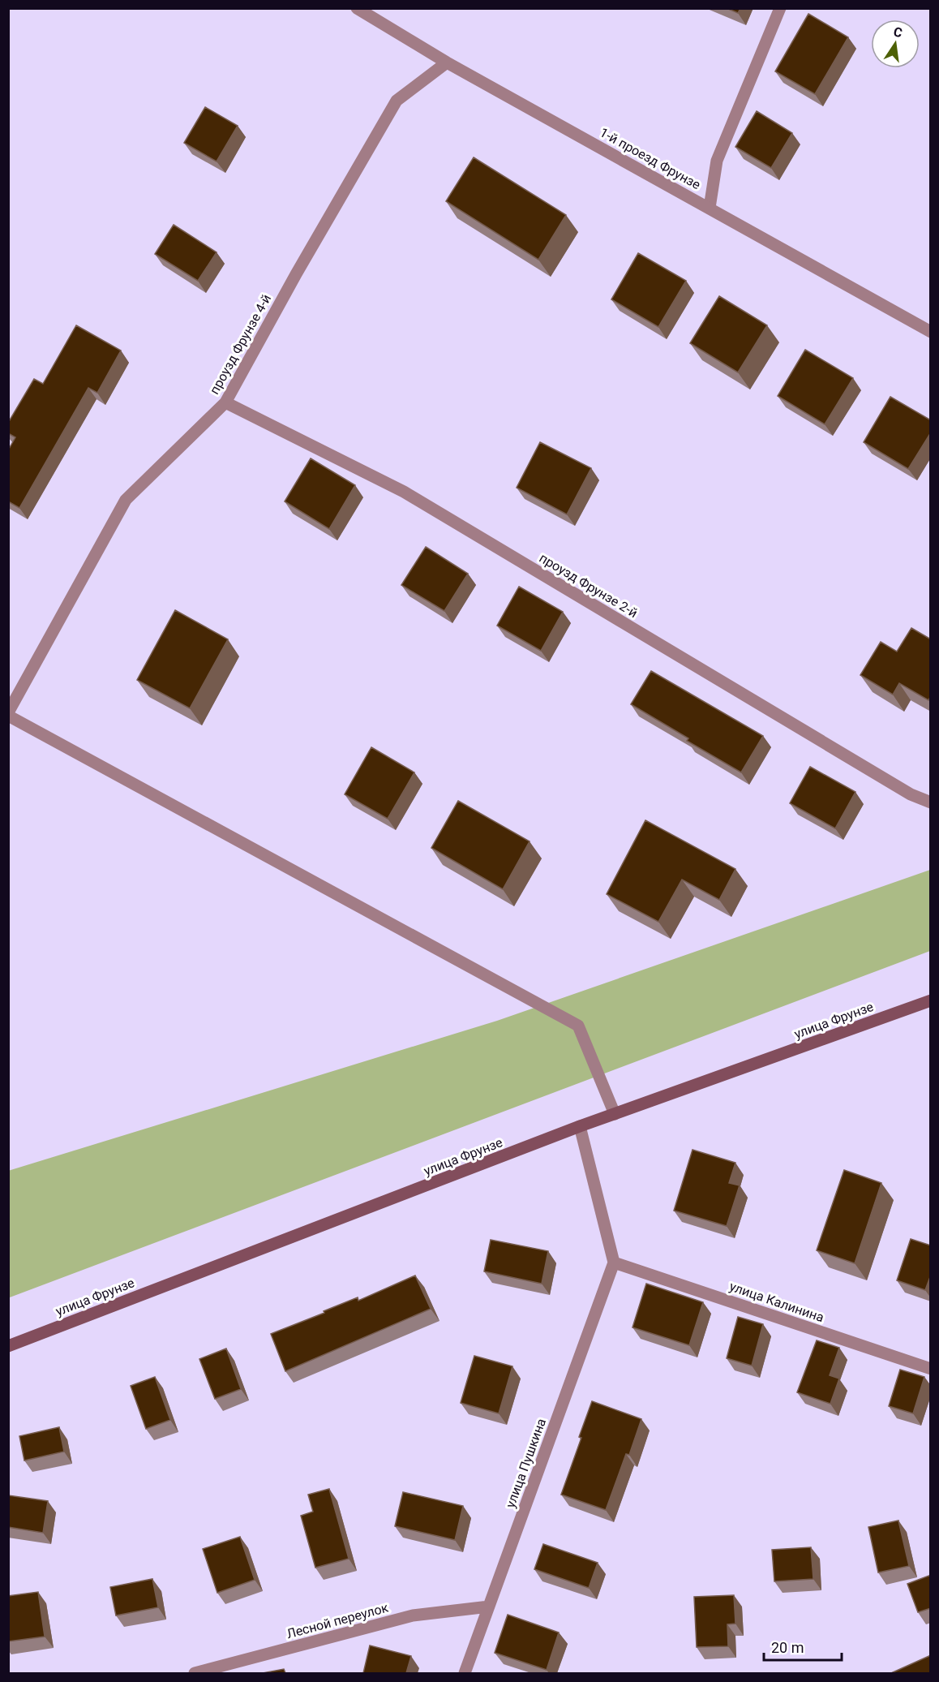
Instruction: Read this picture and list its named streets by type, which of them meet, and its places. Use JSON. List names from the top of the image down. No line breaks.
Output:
{"streets":{"street":["1-й проезд Фрунзе","проузд Фрунзе 4-й","проузд Фрунзе 2-й","улица Фрунзе","улица Калинина","улица Пушкина","Лесной переулок"]},"crossings":[["1-й проезд Фрунзе","проузд Фрунзе 4-й"],["проузд Фрунзе 4-й","проузд Фрунзе 2-й"],["улица Калинина","улица Пушкина"],["улица Пушкина","Лесной переулок"]],"scale_bar":"20 m","north":"top"}
